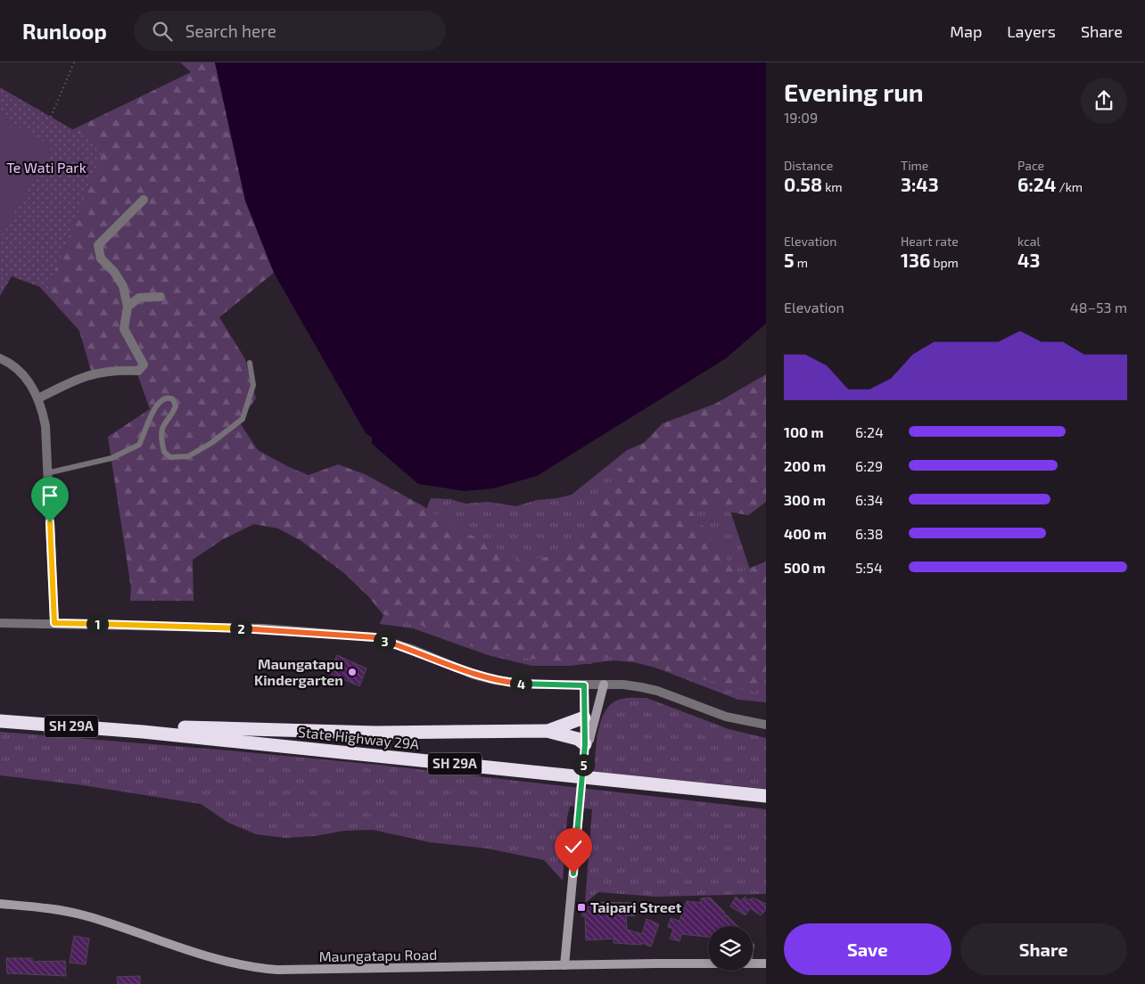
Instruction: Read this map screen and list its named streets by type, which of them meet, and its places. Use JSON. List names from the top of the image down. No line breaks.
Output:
{"streets":{"highway":["SH 29A","State Highway 29A"],"street":["Maungatapu Road"]},"crossings":[["SH 29A","State Highway 29A"]],"parks":["Te Wati Park"],"places":{"other":["Maungatapu Kindergarten"],"transit":["Taipari Street"]},"page":{"header":"Runloop","search":"Search here","nav":["Map","Layers","Share"],"heading":["Evening run","19:09"],"stats":[["Distance","0.58 km"],["Time","3:43"],["Pace","6:24 /km"],["Elevation","5 m"],["Heart rate","136 bpm"],["kcal","43"]],"chart":["Elevation","48–53 m"],"list":[{"name":"100 m","note":"6:24"},{"name":"200 m","note":"6:29"},{"name":"300 m","note":"6:34"},{"name":"400 m","note":"6:38"},{"name":"500 m","note":"5:54"}],"pins":["1","2","3","4","5"],"buttons":["Save","Share"]}}
